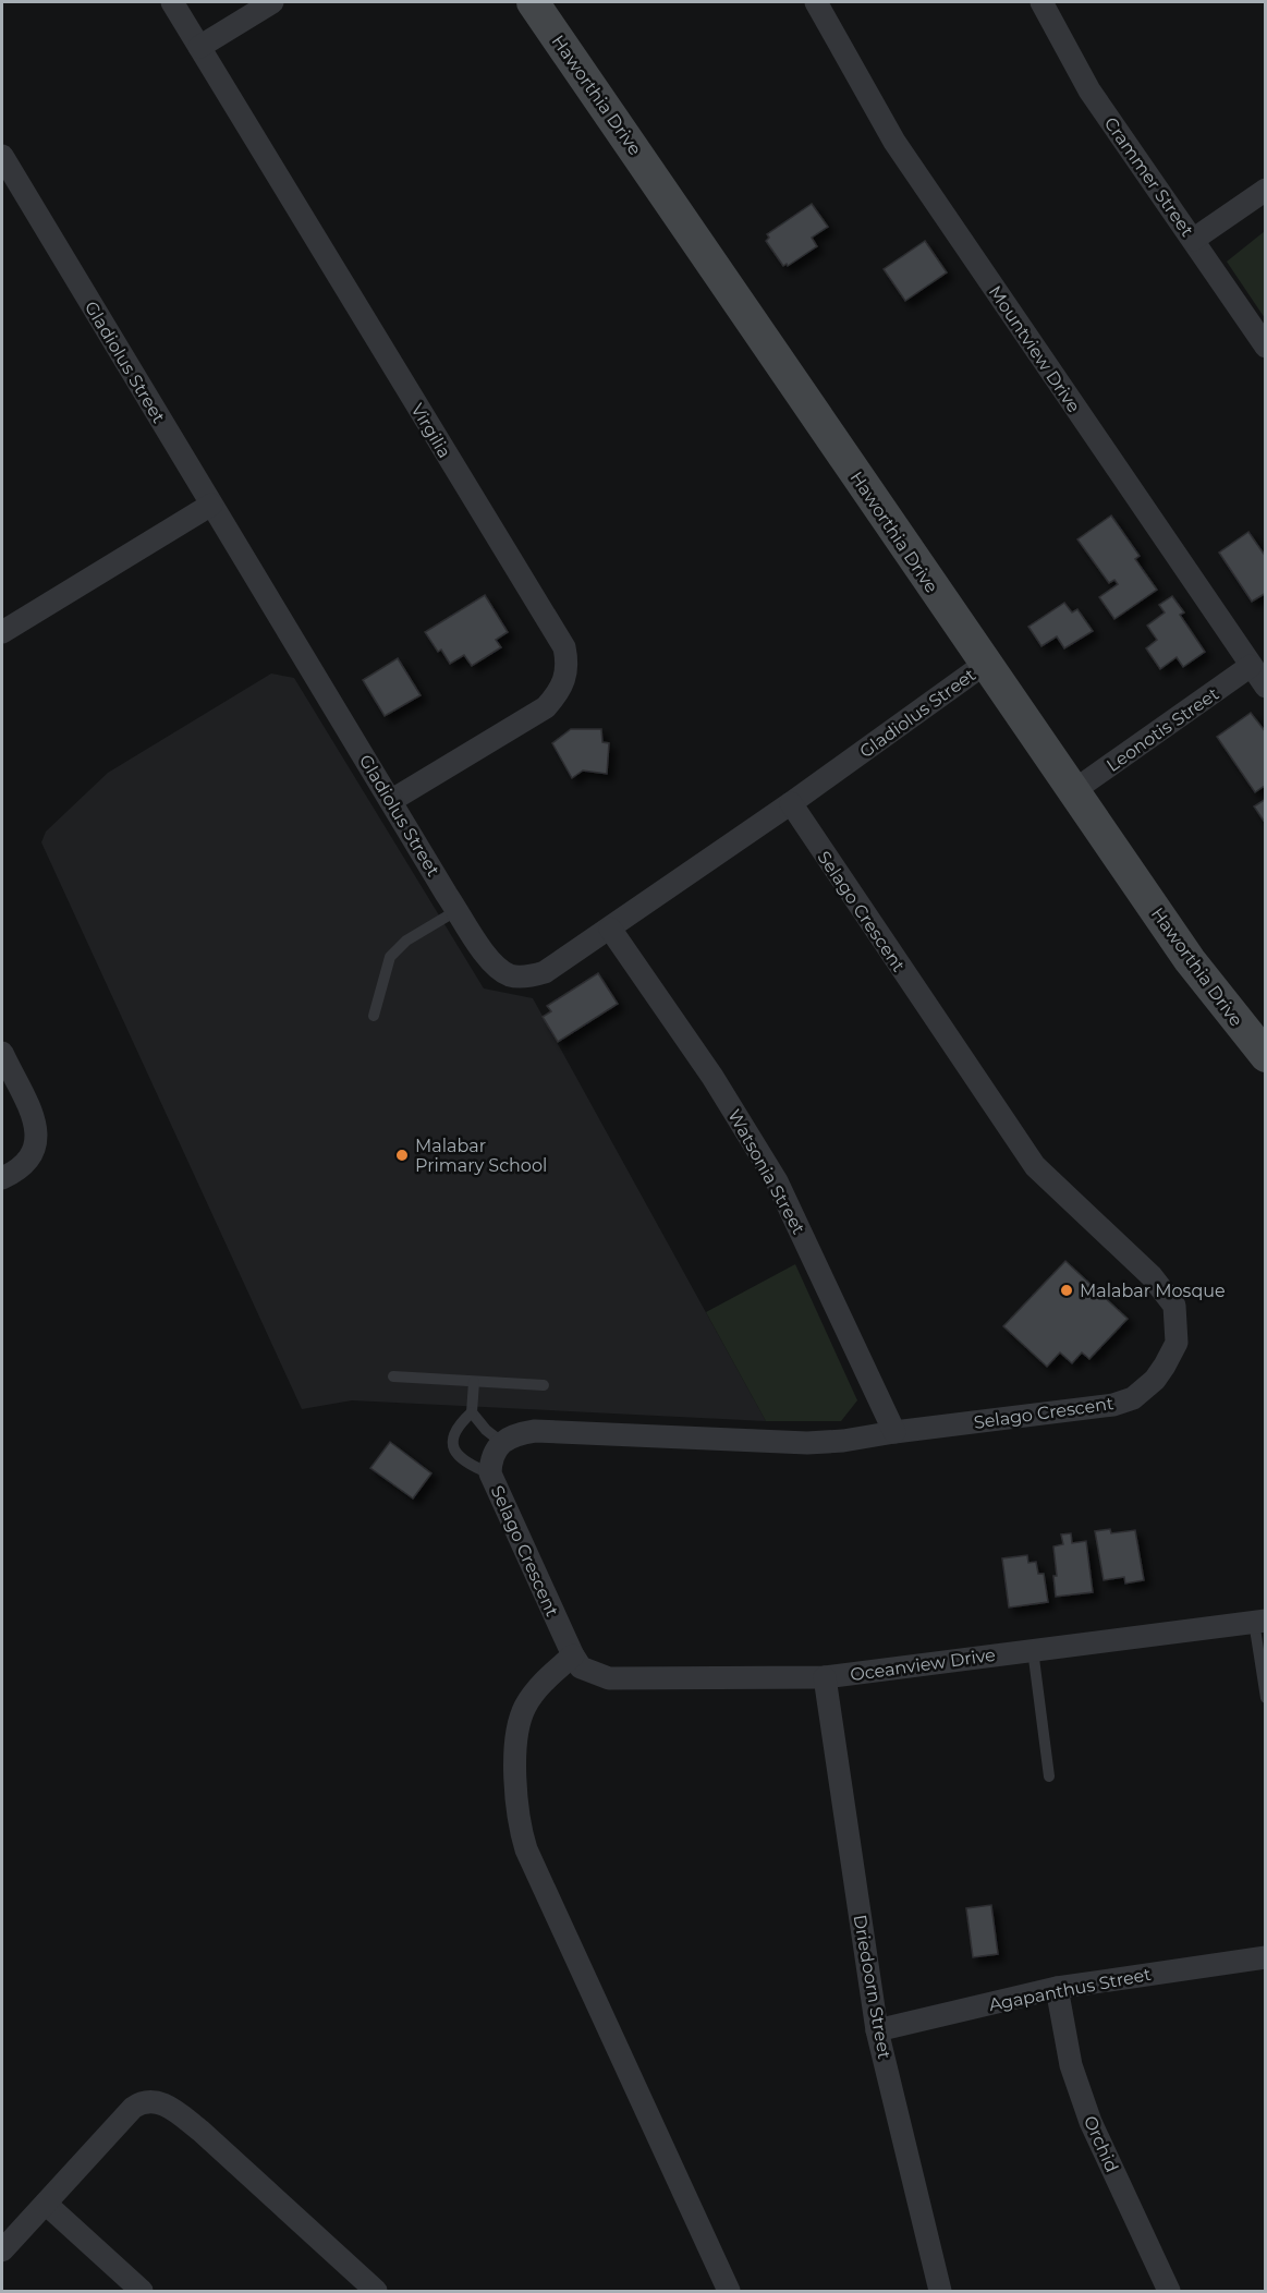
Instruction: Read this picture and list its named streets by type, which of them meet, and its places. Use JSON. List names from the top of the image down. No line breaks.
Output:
{"streets":{"street":["Haworthia Drive","Crammer Street","Mountview Drive","Gladiolus Street","Virgilia","Leonotis Street","Selago Crescent","Watsonia Street","Oceanview Drive","Driedoorn Street","Agapanthus Street","Orchid"]},"crossings":[["Haworthia Drive","Gladiolus Street"],["Haworthia Drive","Leonotis Street"],["Mountview Drive","Leonotis Street"],["Gladiolus Street","Virgilia"],["Gladiolus Street","Selago Crescent"],["Gladiolus Street","Watsonia Street"],["Selago Crescent","Watsonia Street"],["Selago Crescent","Oceanview Drive"],["Oceanview Drive","Driedoorn Street"],["Driedoorn Street","Agapanthus Street"],["Agapanthus Street","Orchid"]],"places":["Malabar Primary School","Malabar Mosque"]}
